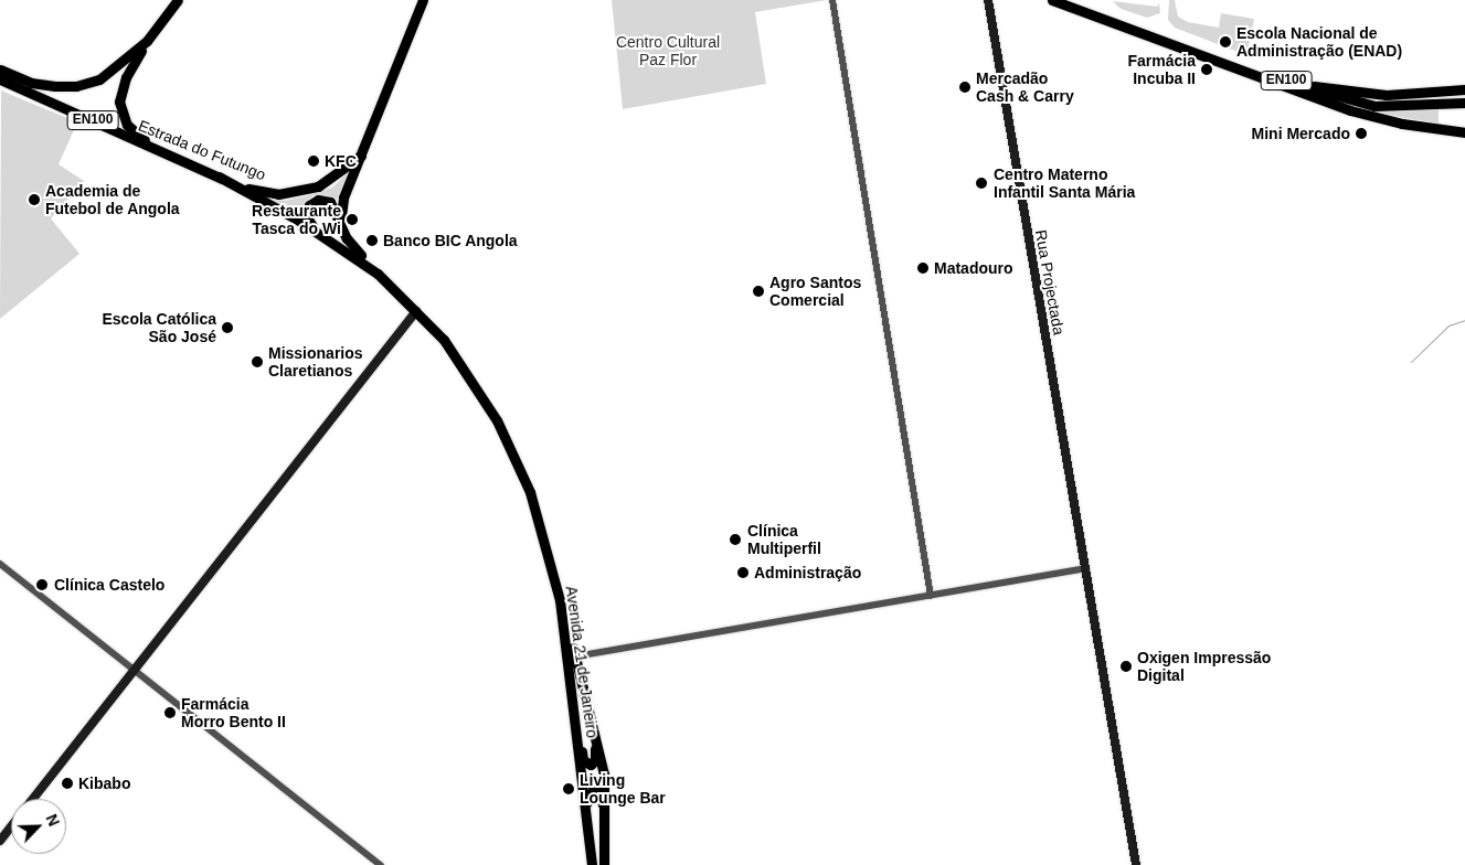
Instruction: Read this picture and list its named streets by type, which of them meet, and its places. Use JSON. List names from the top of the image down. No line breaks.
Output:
{"streets":{"main road":["EN100","Estrada do Futungo","Rua Projectada","Avenida 21 de Janeiro"]},"crossings":[["Estrada do Futungo","Avenida 21 de Janeiro"]],"parks":["Centro Cultural Paz Flor"],"places":["Escola Nacional de Administração (ENAD)","Farmácia Incuba II","Mercadão Cash & Carry","Mini Mercado","KFC","Centro Materno Infantil Santa Mária","Academia de Futebol de Angola","Restaurante Tasca do Wi","Banco BIC Angola","Matadouro","Agro Santos Comercial","Escola Católica São José","Missionarios Claretianos","Clínica Multiperfil","Administração","Clínica Castelo","Oxigen Impressão Digital","Farmácia Morro Bento II","Kibabo","Living Lounge Bar"],"north":"top right"}
